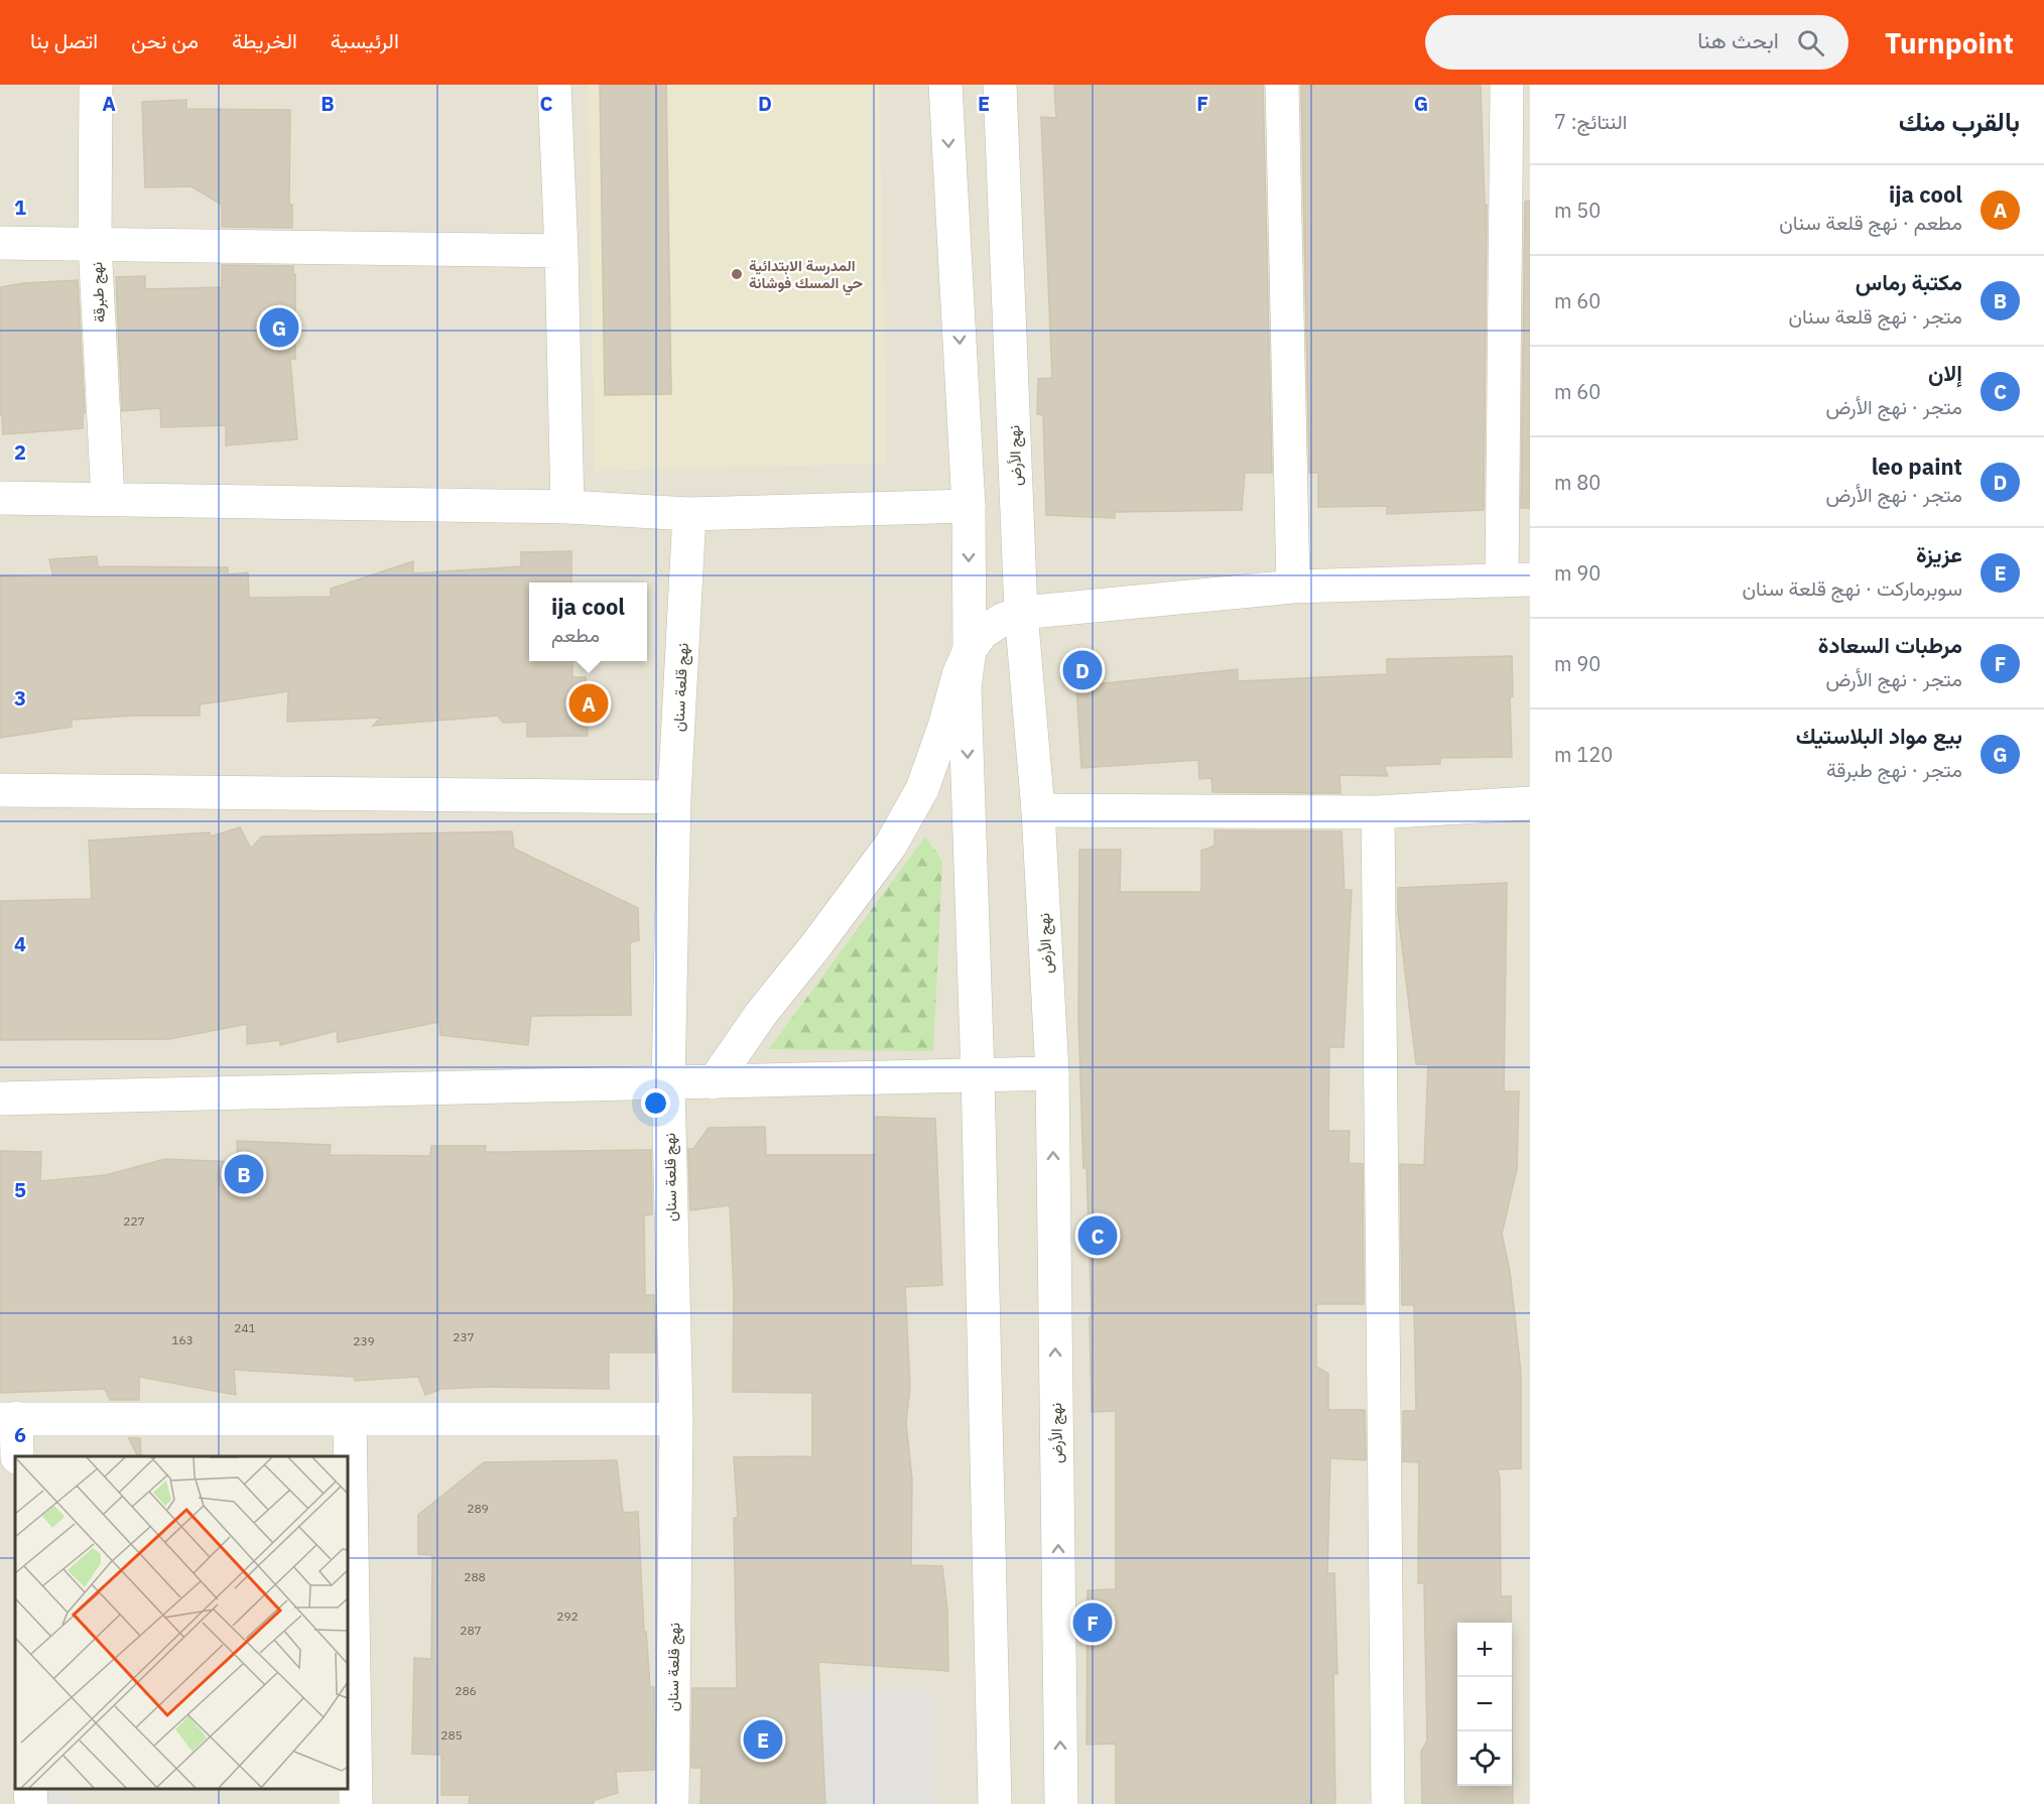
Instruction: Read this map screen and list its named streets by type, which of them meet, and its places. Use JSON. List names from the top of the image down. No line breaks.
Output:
{"streets":{"street":["نهج طبرقة","نهج الأرض","نهج قلعة سنان"]},"places":["المدرسة الابتدائية حي المسك فوشانة"],"house_numbers":["227","241","237","163","239","289","288","292","287","286","285"],"page":{"header":"Turnpoint","search":"ابحث هنا","nav":["الرئيسية","الخريطة","من نحن","اتصل بنا"],"heading":["بالقرب منك","النتائج: 7"],"list":[{"mark":"A","name":"ija cool","note":"مطعم · نهج قلعة سنان","value":"50 m"},{"mark":"B","name":"مكتبة رماس","note":"متجر · نهج قلعة سنان","value":"60 m"},{"mark":"C","name":"إلان","note":"متجر · نهج الأرض","value":"60 m"},{"mark":"D","name":"leo paint","note":"متجر · نهج الأرض","value":"80 m"},{"mark":"E","name":"عزيزة","note":"سوبرماركت · نهج قلعة سنان","value":"90 m"},{"mark":"F","name":"مرطبات السعادة","note":"متجر · نهج الأرض","value":"90 m"},{"mark":"G","name":"بيع مواد البلاستيك","note":"متجر · نهج طبرقة","value":"120 m"}],"pins":["G","D","A","B","C","F","E"],"popup":["ija cool","مطعم"],"map_buttons":["+","−"]},"grid":{"columns":["A","B","C","D","E","F","G"],"rows":["1","2","3","4","5","6"]}}
